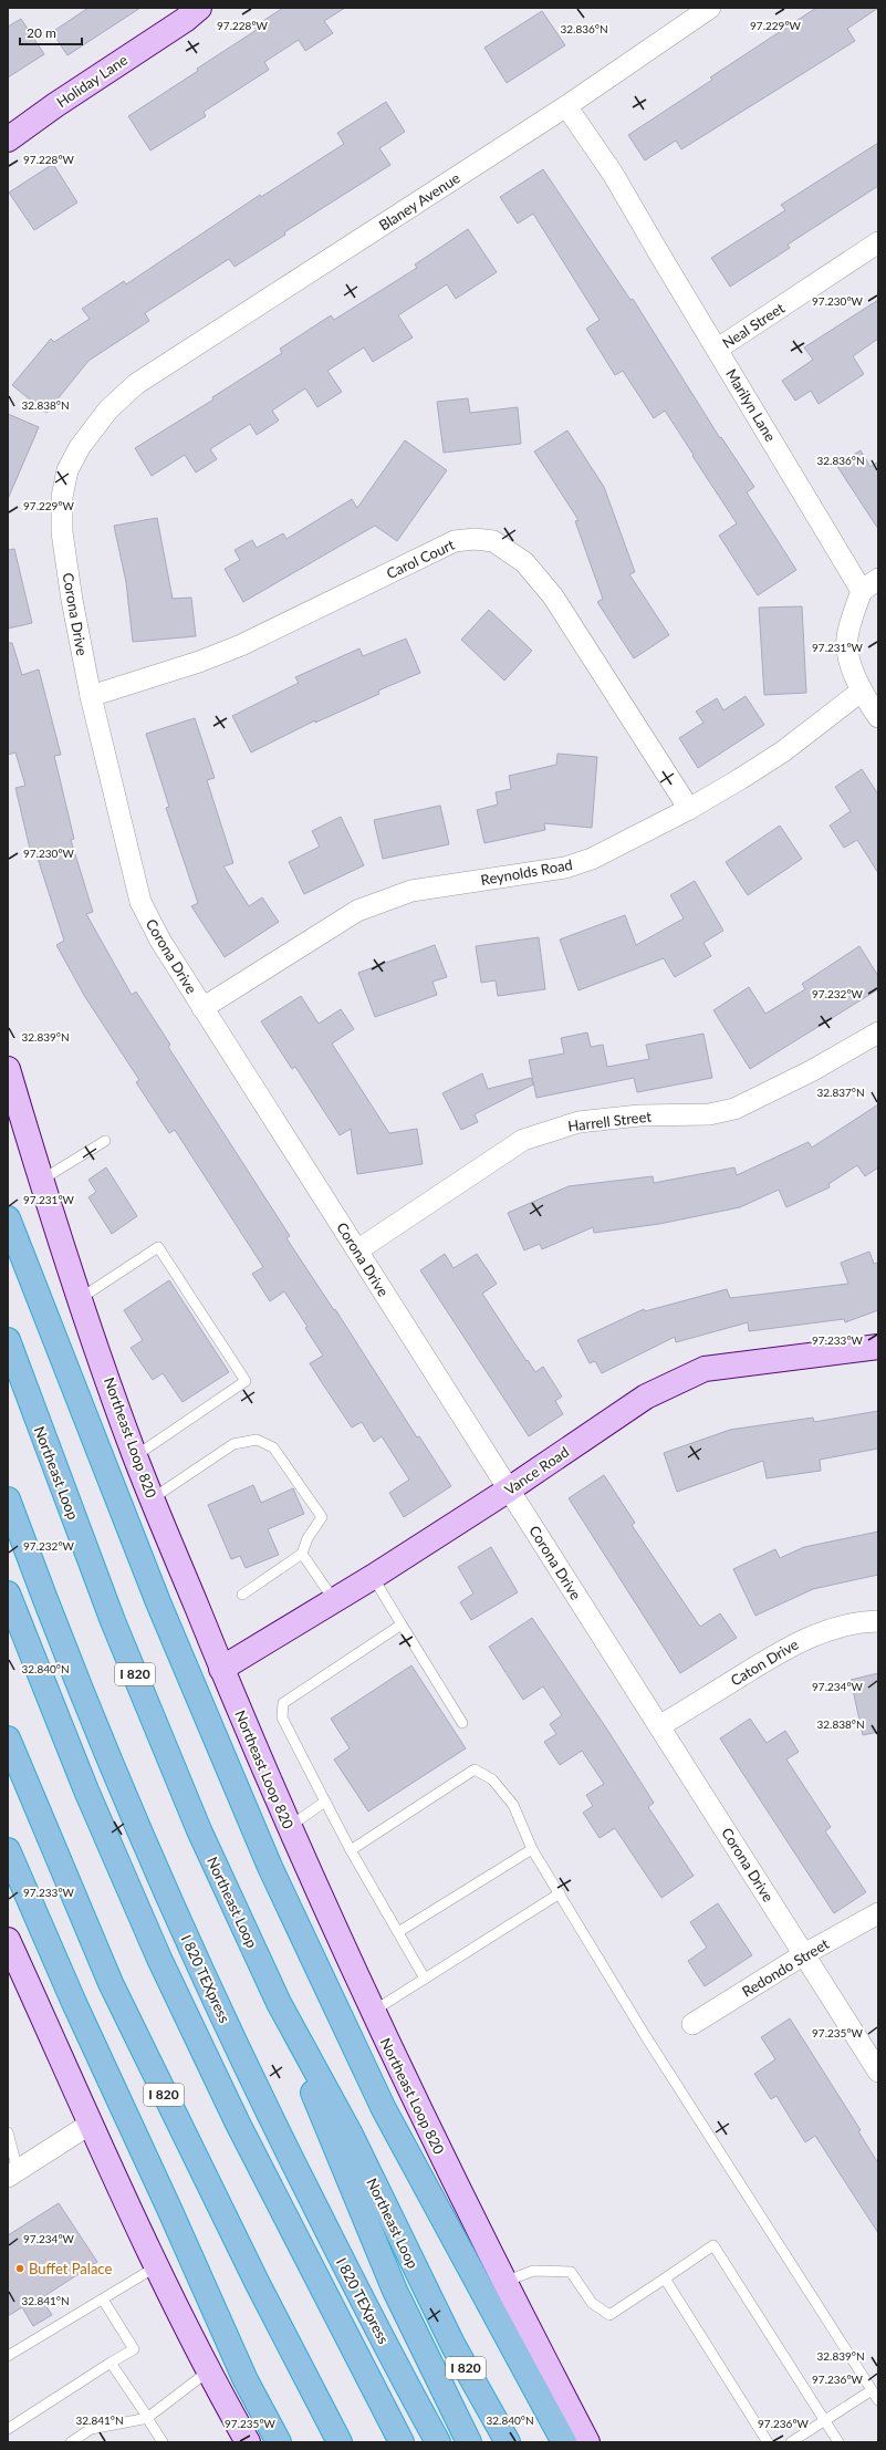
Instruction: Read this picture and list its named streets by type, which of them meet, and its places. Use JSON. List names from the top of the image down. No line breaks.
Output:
{"streets":{"highway":["Northeast Loop","I 820","I 820 TEXpress"],"main road":["Holiday Lane","Northeast Loop 820","Vance Road"],"street":["Blaney Avenue","Neal Street","Marilyn Lane","Carol Court","Corona Drive","Reynolds Road","Harrell Street","Caton Drive","Redondo Street"]},"crossings":[["Blaney Avenue","Marilyn Lane"],["Blaney Avenue","Corona Drive"],["Neal Street","Marilyn Lane"],["Carol Court","Corona Drive"],["Carol Court","Reynolds Road"],["Corona Drive","Reynolds Road"],["Corona Drive","Harrell Street"],["Corona Drive","Vance Road"],["Corona Drive","Caton Drive"],["Corona Drive","Redondo Street"],["Northeast Loop 820","Vance Road"]],"places":["Buffet Palace"],"scale_bar":"20 m","coordinates":["97.228°W","97.229°W","32.836°N","97.230°W","32.838°N","97.231°W","97.232°W","32.839°N","32.837°N","97.233°W","32.840°N","97.234°W","97.235°W","32.841°N","97.236°W"]}
